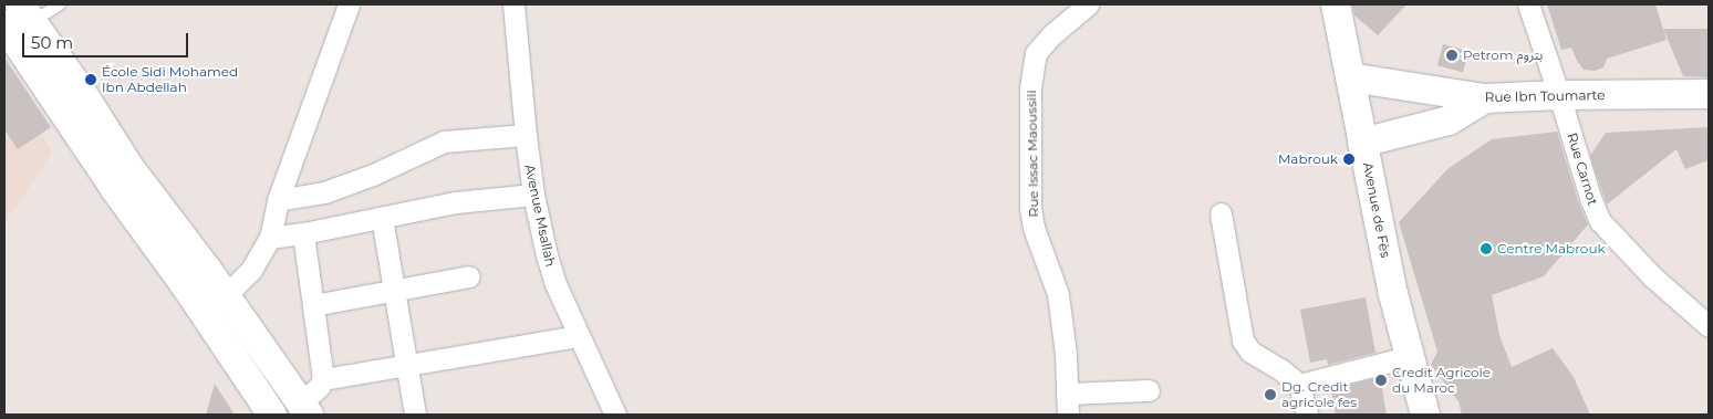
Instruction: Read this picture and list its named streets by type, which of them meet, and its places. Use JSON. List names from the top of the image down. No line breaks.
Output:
{"streets":{"main road":["Rue Ibn Toumarte","Avenue de Fès"],"street":["Rue Issac Maoussili","Rue Carnot","Avenue Msallah"]},"crossings":[["Rue Ibn Toumarte","Rue Carnot"],["Rue Ibn Toumarte","Avenue de Fès"]],"places":["Petrom بتروم","École Sidi Mohamed Ibn Abdellah","Mabrouk","Centre Mabrouk","Credit Agricole du Maroc","Dg. Credit agricole fes"],"scale_bar":"50 m"}
